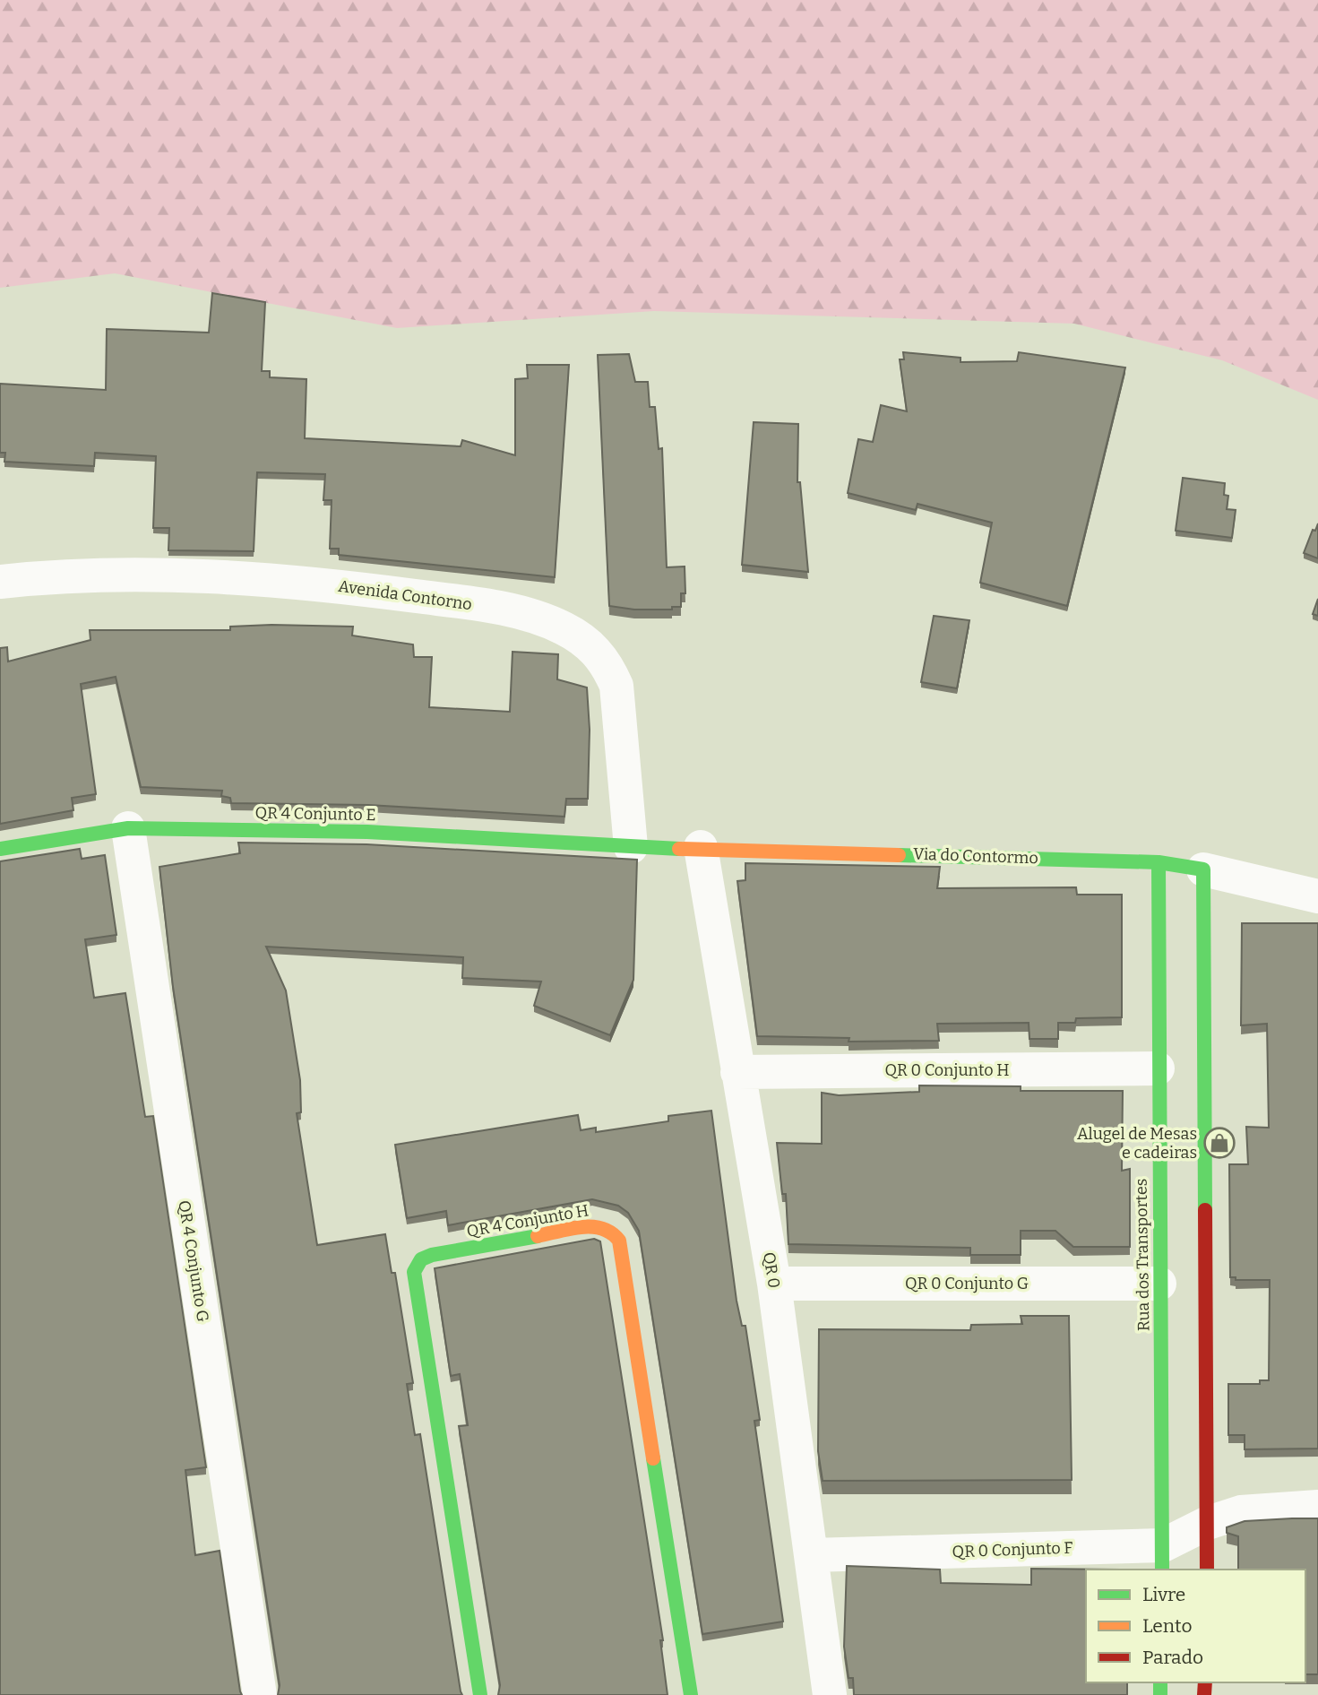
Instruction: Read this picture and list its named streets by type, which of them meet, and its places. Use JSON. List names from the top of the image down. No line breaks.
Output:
{"streets":{"street":["Avenida Contorno","QR 4 Conjunto E","Via do Contormo","QR 0 Conjunto H","QR 4 Conjunto H","Rua dos Transportes","QR 4 Conjunto G","QR 0","QR 0 Conjunto G","QR 0 Conjunto F"]},"crossings":[["Avenida Contorno","QR 4 Conjunto E"],["Avenida Contorno","Via do Contormo"],["QR 4 Conjunto E","Via do Contormo"],["QR 4 Conjunto E","QR 4 Conjunto G"],["Via do Contormo","Rua dos Transportes"],["Via do Contormo","QR 0"],["QR 0 Conjunto H","Rua dos Transportes"],["QR 0 Conjunto H","QR 0"],["Rua dos Transportes","QR 0 Conjunto G"],["Rua dos Transportes","QR 0 Conjunto F"],["QR 0","QR 0 Conjunto G"],["QR 0","QR 0 Conjunto F"]],"places":{"shop":["Alugel de Mesas e cadeiras"]},"legend":["Livre","Lento","Parado"]}
